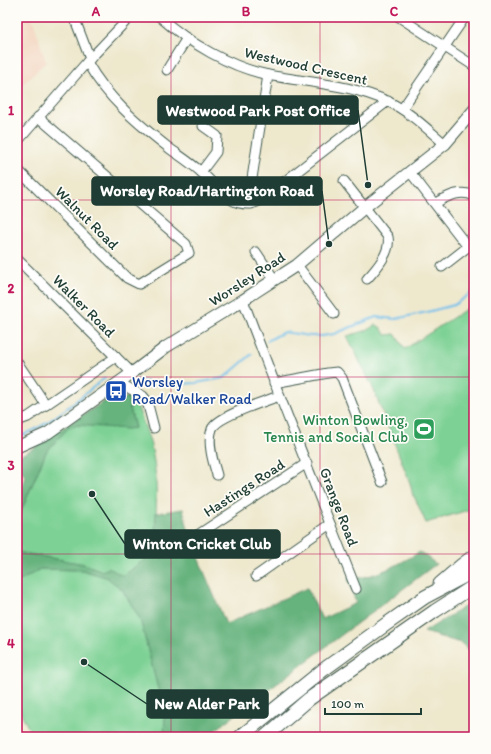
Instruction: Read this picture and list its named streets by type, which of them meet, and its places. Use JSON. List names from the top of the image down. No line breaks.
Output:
{"streets":{"main road":["Worsley Road"],"street":["Westwood Crescent","Walnut Road","Walker Road","Hastings Road","Grange Road"]},"crossings":[["Westwood Crescent","Worsley Road"],["Worsley Road","Walker Road"],["Worsley Road","Grange Road"],["Hastings Road","Grange Road"]],"places":{"other":["Westwood Park Post Office","Worsley Road/Hartington Road","Winton Cricket Club","New Alder Park"],"bus stop":["Worsley Road/Walker Road"],"sports":["Winton Bowling, Tennis and Social Club"]},"scale_bar":"100 m","grid":{"columns":["A","B","C"],"rows":["1","2","3","4"]}}
